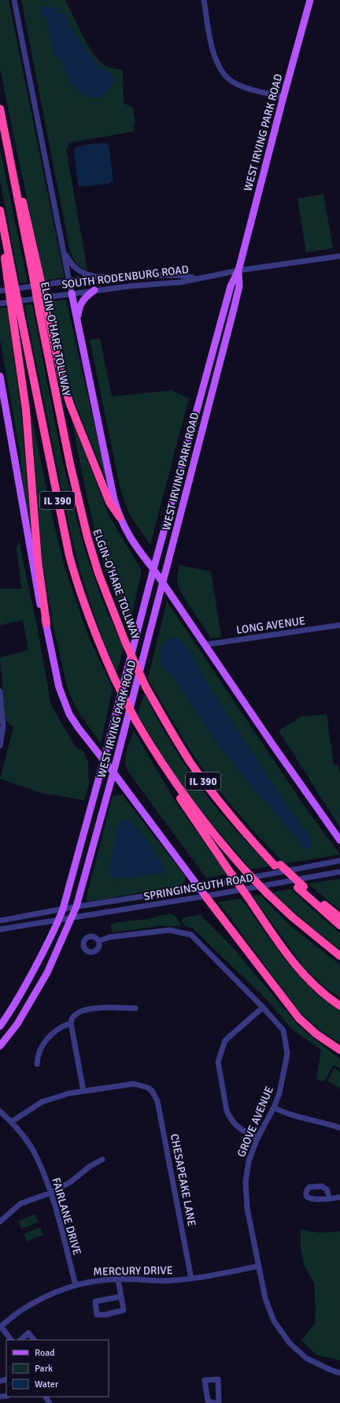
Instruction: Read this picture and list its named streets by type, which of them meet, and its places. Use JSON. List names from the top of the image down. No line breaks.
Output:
{"streets":{"highway":["ELGIN-O'HARE TOLLWAY","IL 390"],"main road":["WEST IRVING PARK ROAD"],"street":["SOUTH RODENBURG ROAD","LONG AVENUE","SPRINGINSGUTH ROAD","GROVE AVENUE","CHESAPEAKE LANE","FAIRLANE DRIVE","MERCURY DRIVE"]},"crossings":[["WEST IRVING PARK ROAD","SOUTH RODENBURG ROAD"],["WEST IRVING PARK ROAD","SPRINGINSGUTH ROAD"],["GROVE AVENUE","MERCURY DRIVE"],["CHESAPEAKE LANE","MERCURY DRIVE"],["FAIRLANE DRIVE","MERCURY DRIVE"]],"legend":["Road","Park","Water"]}
